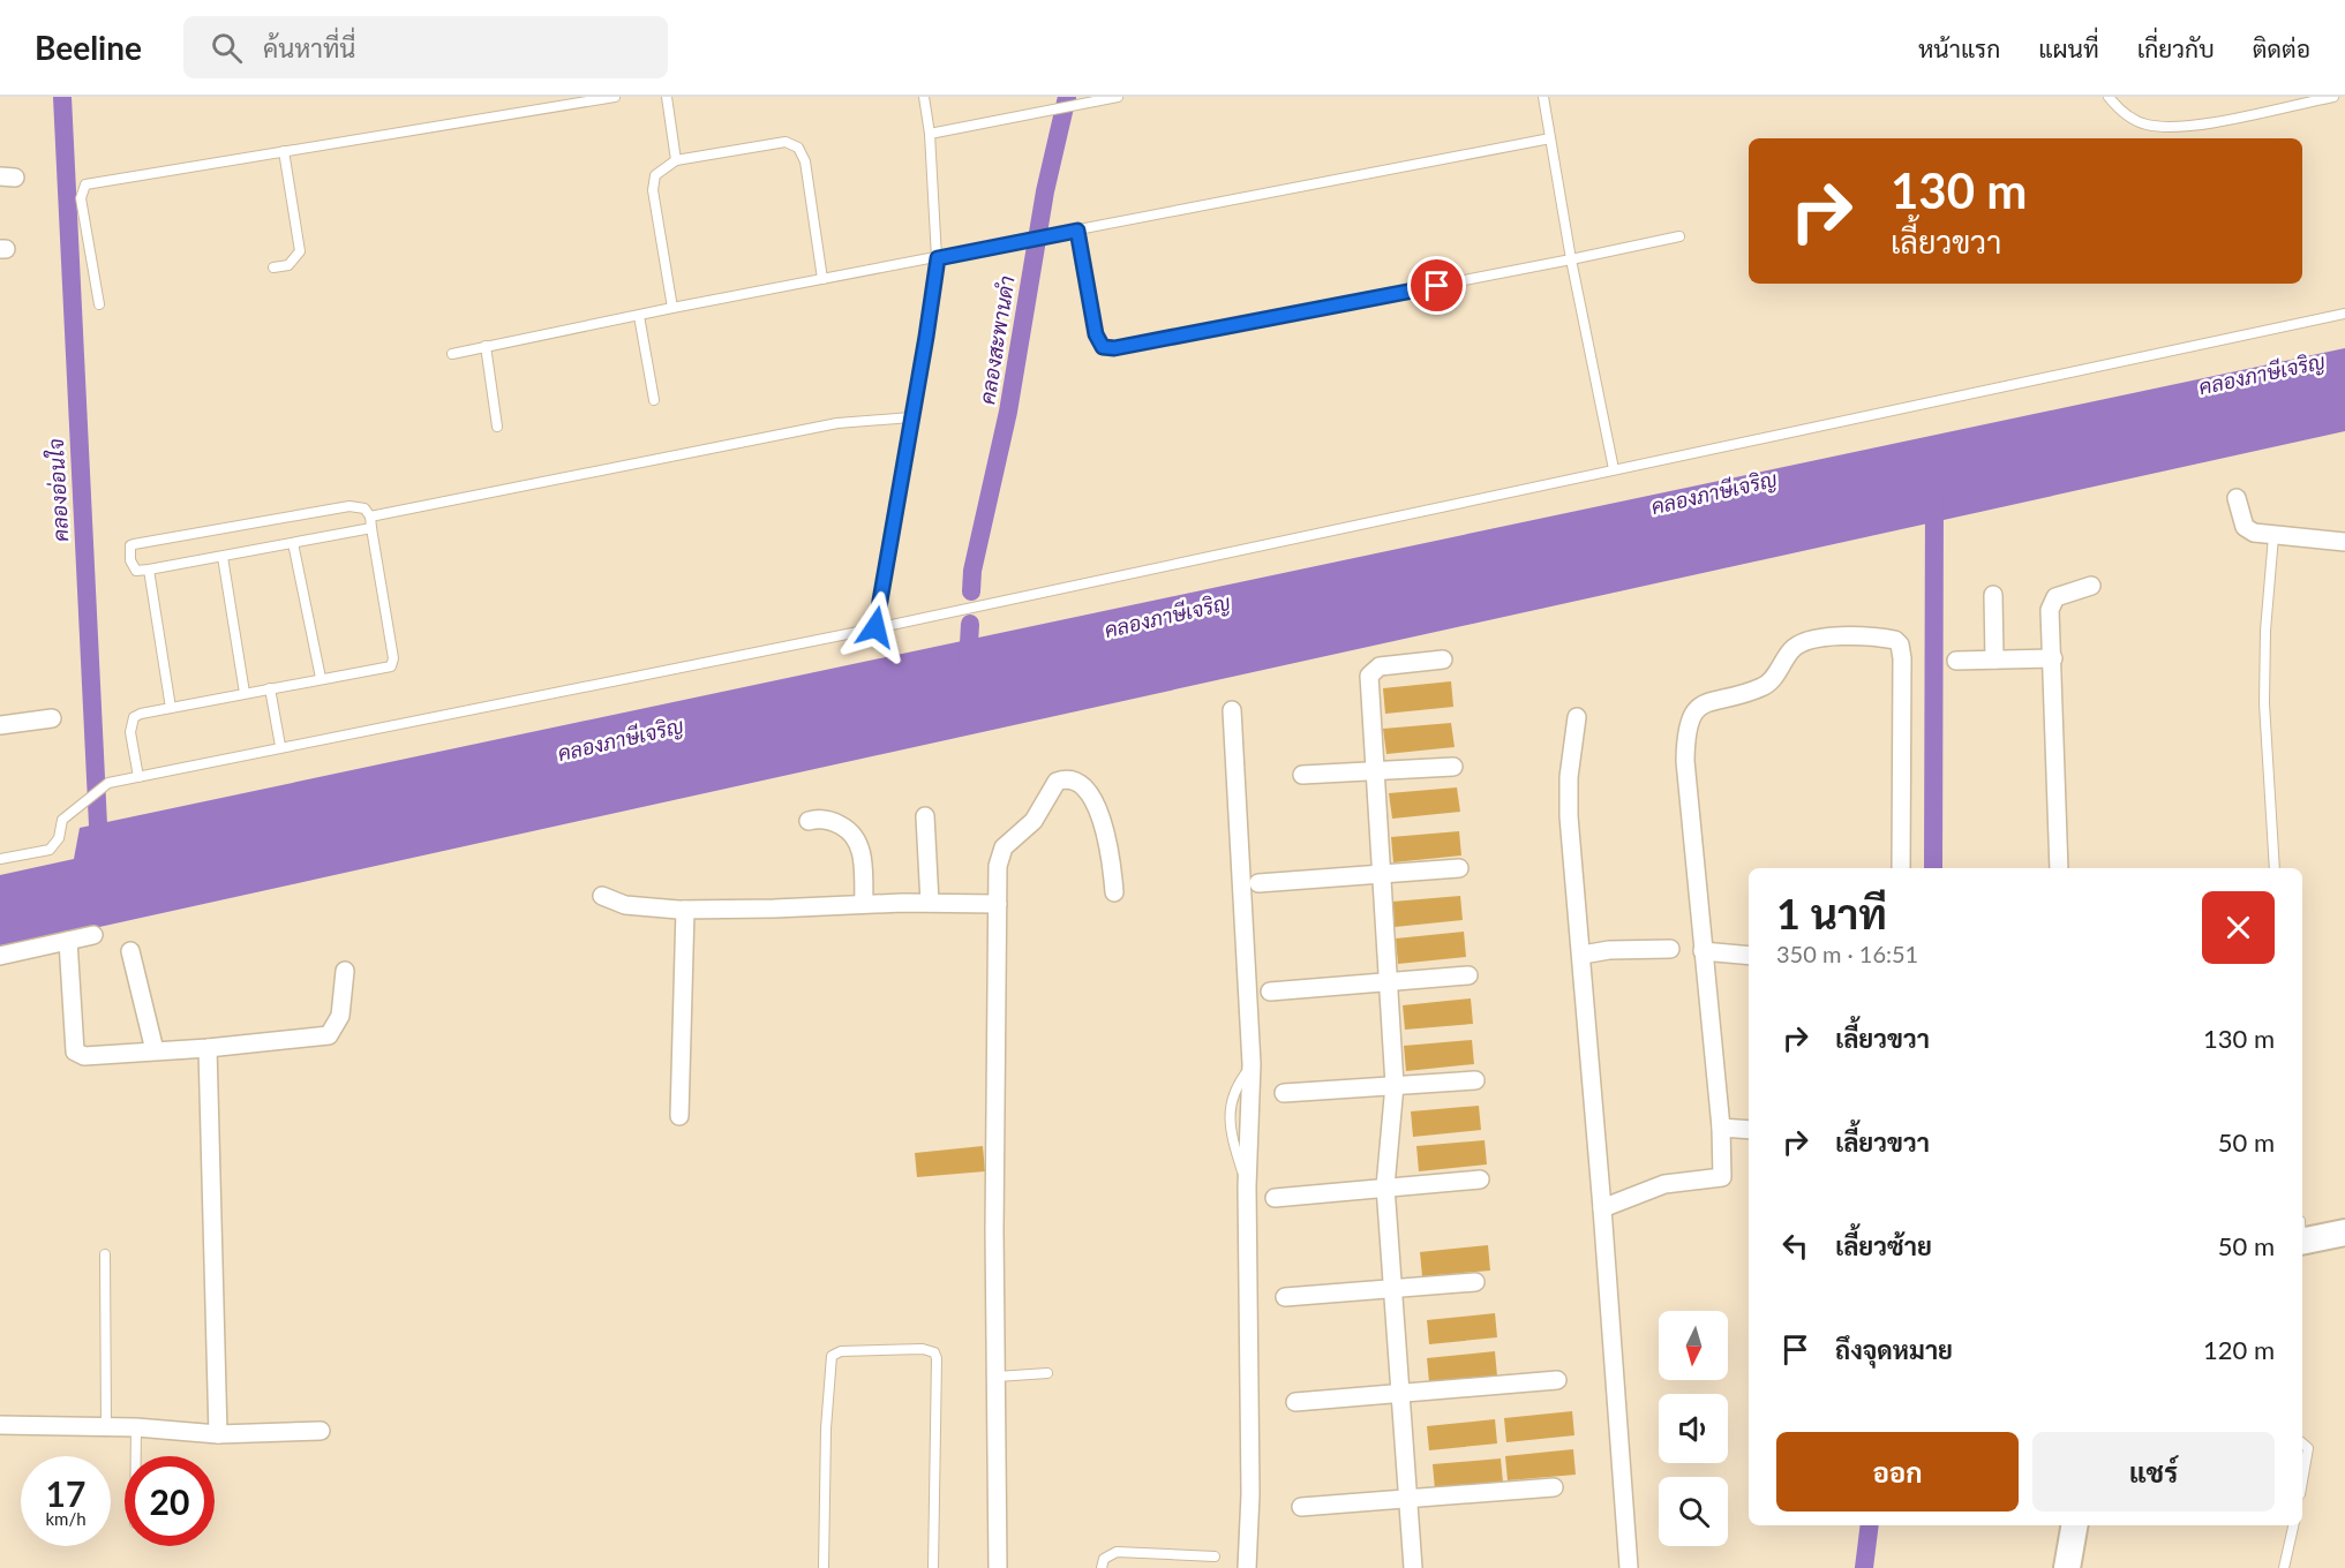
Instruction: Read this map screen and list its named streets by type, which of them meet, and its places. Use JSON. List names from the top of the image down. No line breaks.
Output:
{"water":["คลองสะพานดำ","คลองภาษีเจริญ","คลองอ่อนใจ"],"north":"bottom","page":{"header":"Beeline","search":"ค้นหาที่นี่","nav":["หน้าแรก","แผนที่","เกี่ยวกับ","ติดต่อ"],"turn":["130 m","เลี้ยวขวา"],"heading":["1 นาที","350 m · 16:51"],"list":[{"name":"เลี้ยวขวา","value":"130 m"},{"name":"เลี้ยวขวา","value":"50 m"},{"name":"เลี้ยวซ้าย","value":"50 m"},{"name":"ถึงจุดหมาย","value":"120 m"}],"buttons":["ออก","แชร์"],"speed":"17 km/h","limit":"20"}}
